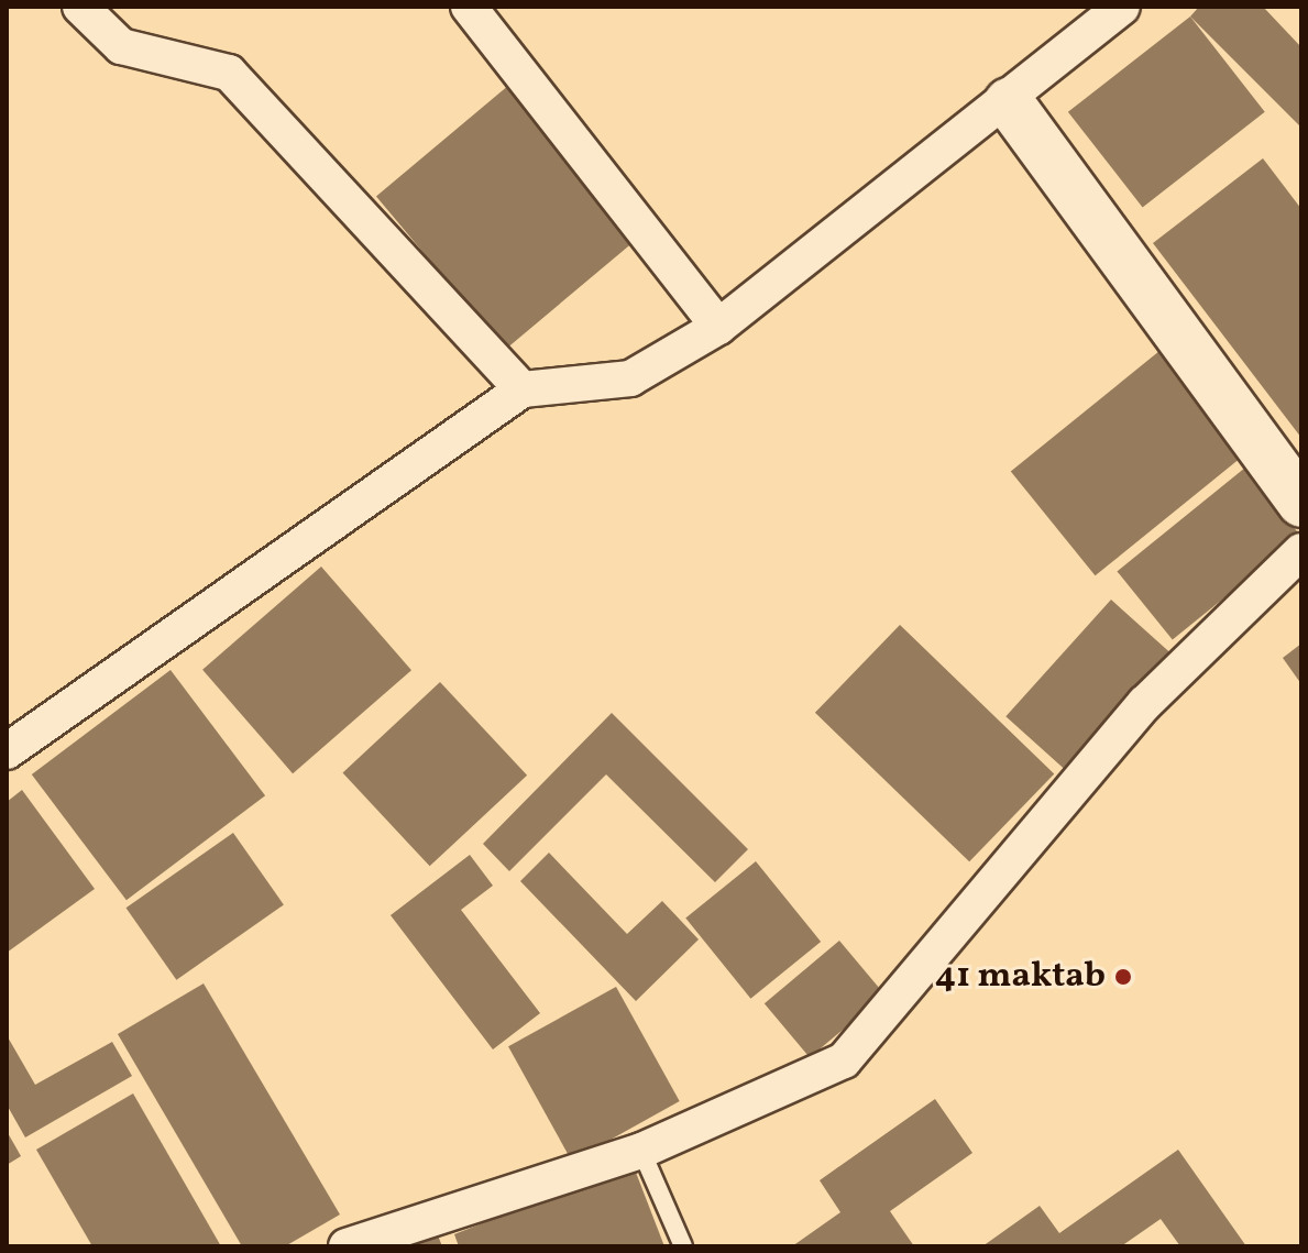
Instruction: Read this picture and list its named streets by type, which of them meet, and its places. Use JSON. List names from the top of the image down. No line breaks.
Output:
{"places":["41 maktab"]}
